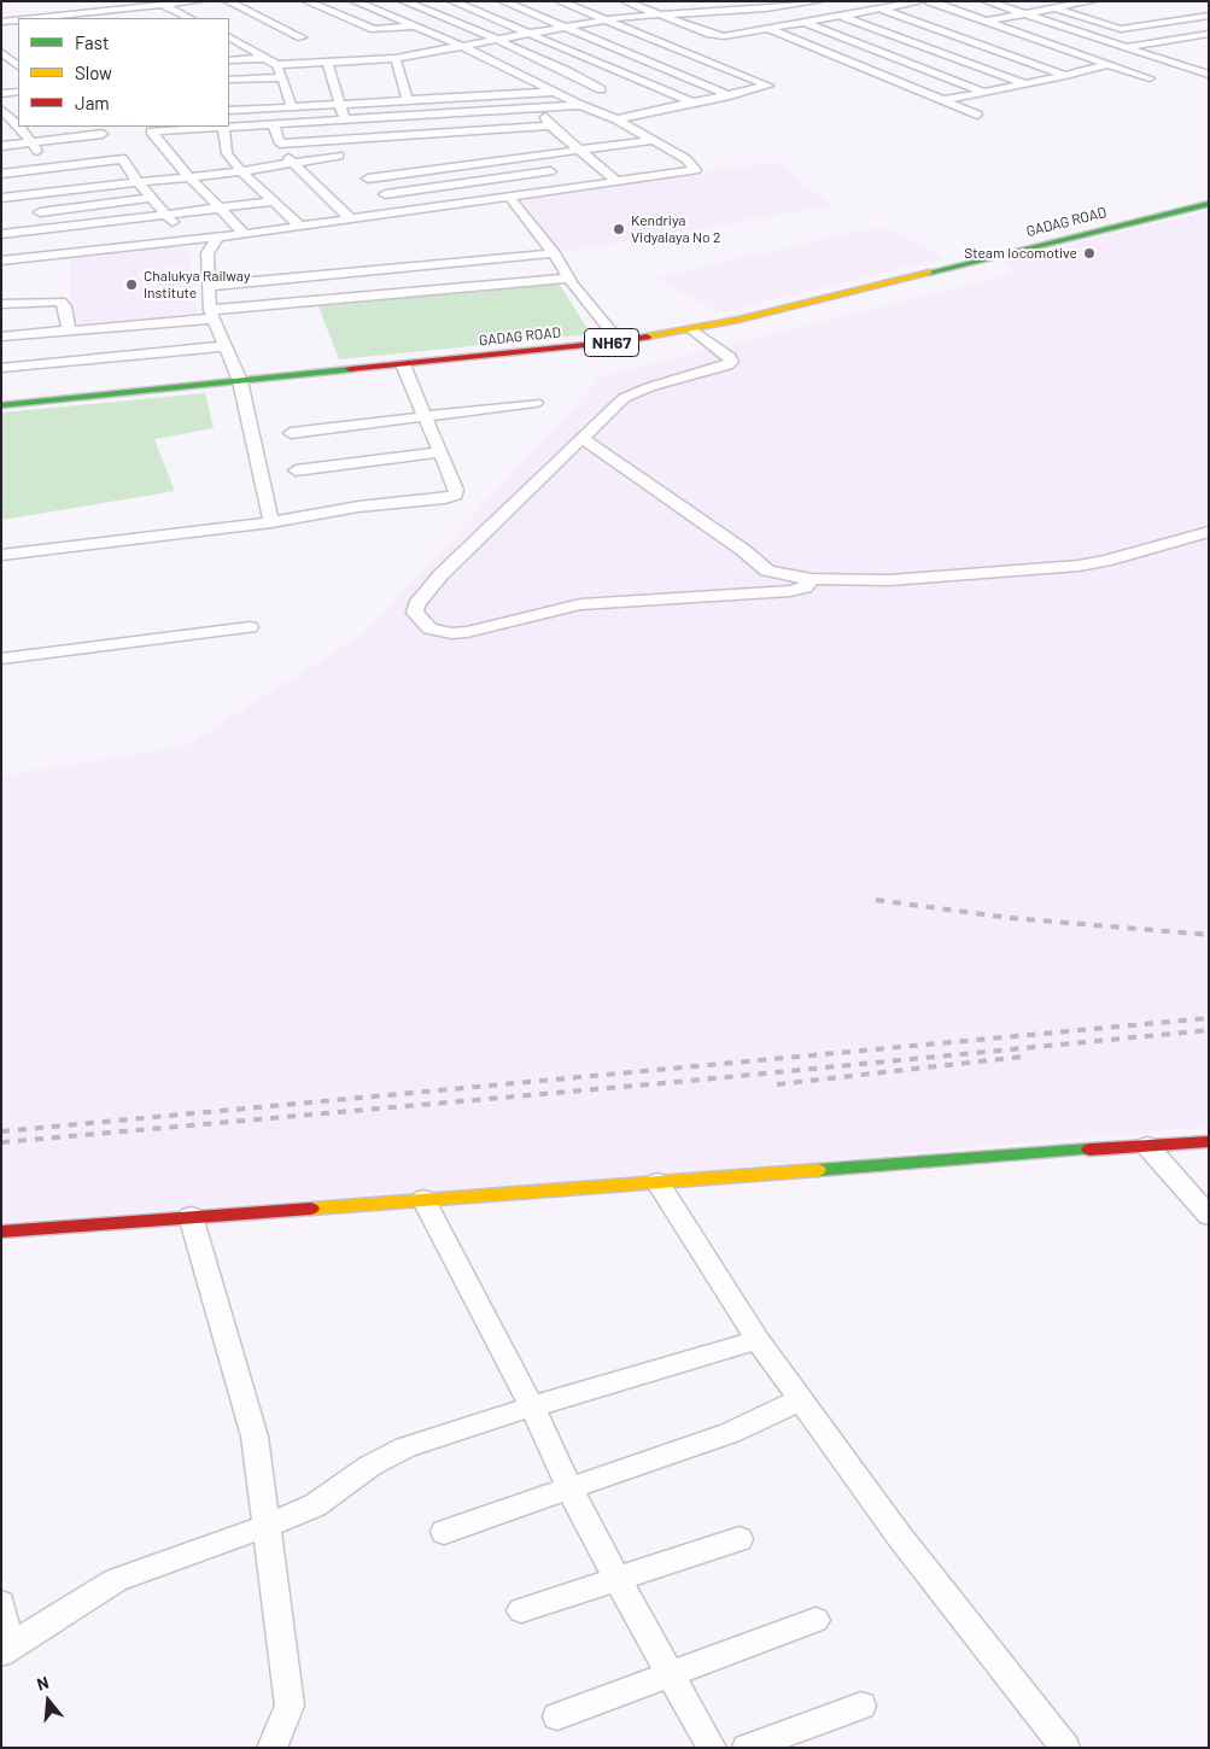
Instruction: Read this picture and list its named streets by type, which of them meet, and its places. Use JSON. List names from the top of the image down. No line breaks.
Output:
{"streets":{"main road":["GADAG ROAD","NH67"]},"places":["Kendriya Vidyalaya No 2","Steam locomotive","Chalukya Railway Institute"],"legend":["Fast","Slow","Jam"],"north":"top"}
